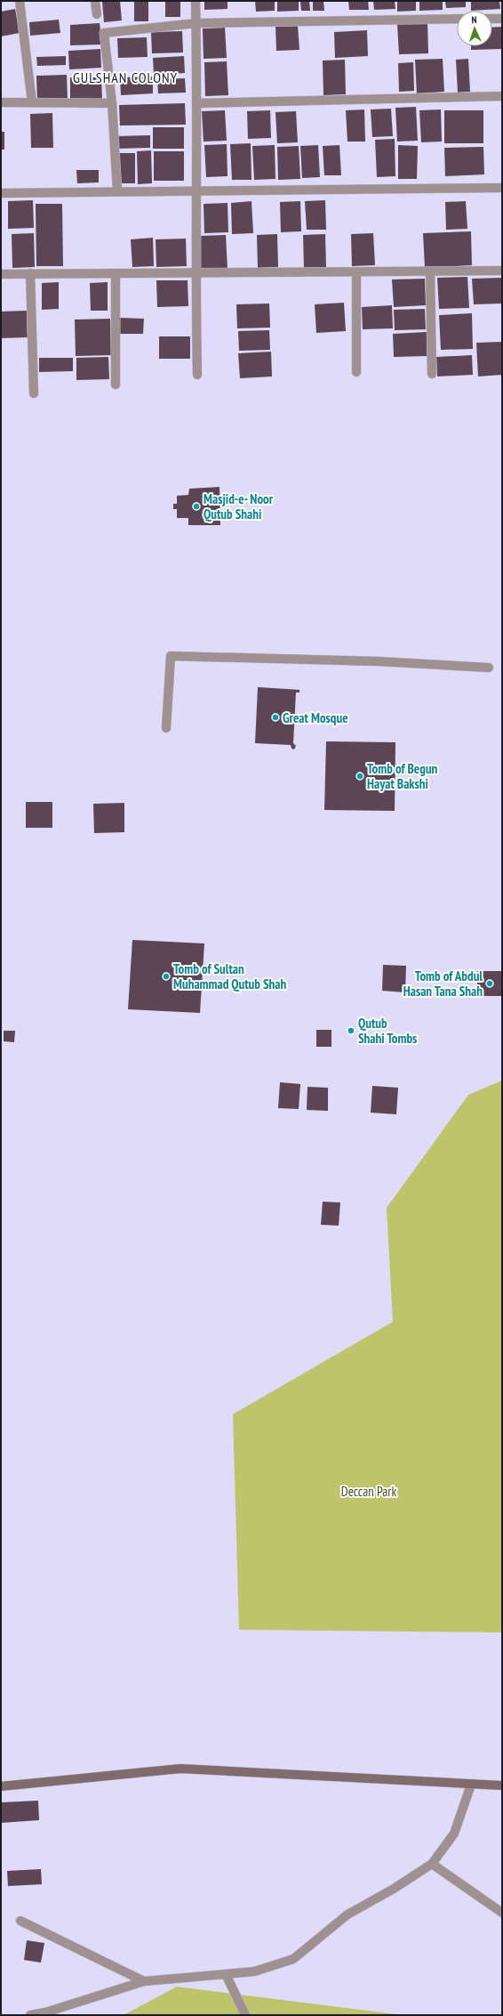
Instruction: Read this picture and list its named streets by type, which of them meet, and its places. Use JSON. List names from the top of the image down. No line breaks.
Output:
{"districts":["GULSHAN COLONY"],"parks":["Deccan Park"],"places":["Masjid-e- Noor Qutub Shahi","Great Mosque","Tomb of Begun Hayat Bakshi","Tomb of Sultan Muhammad Qutub Shah","Tomb of Abdul Hasan Tana Shah","Qutub Shahi Tombs"],"north":"top"}
